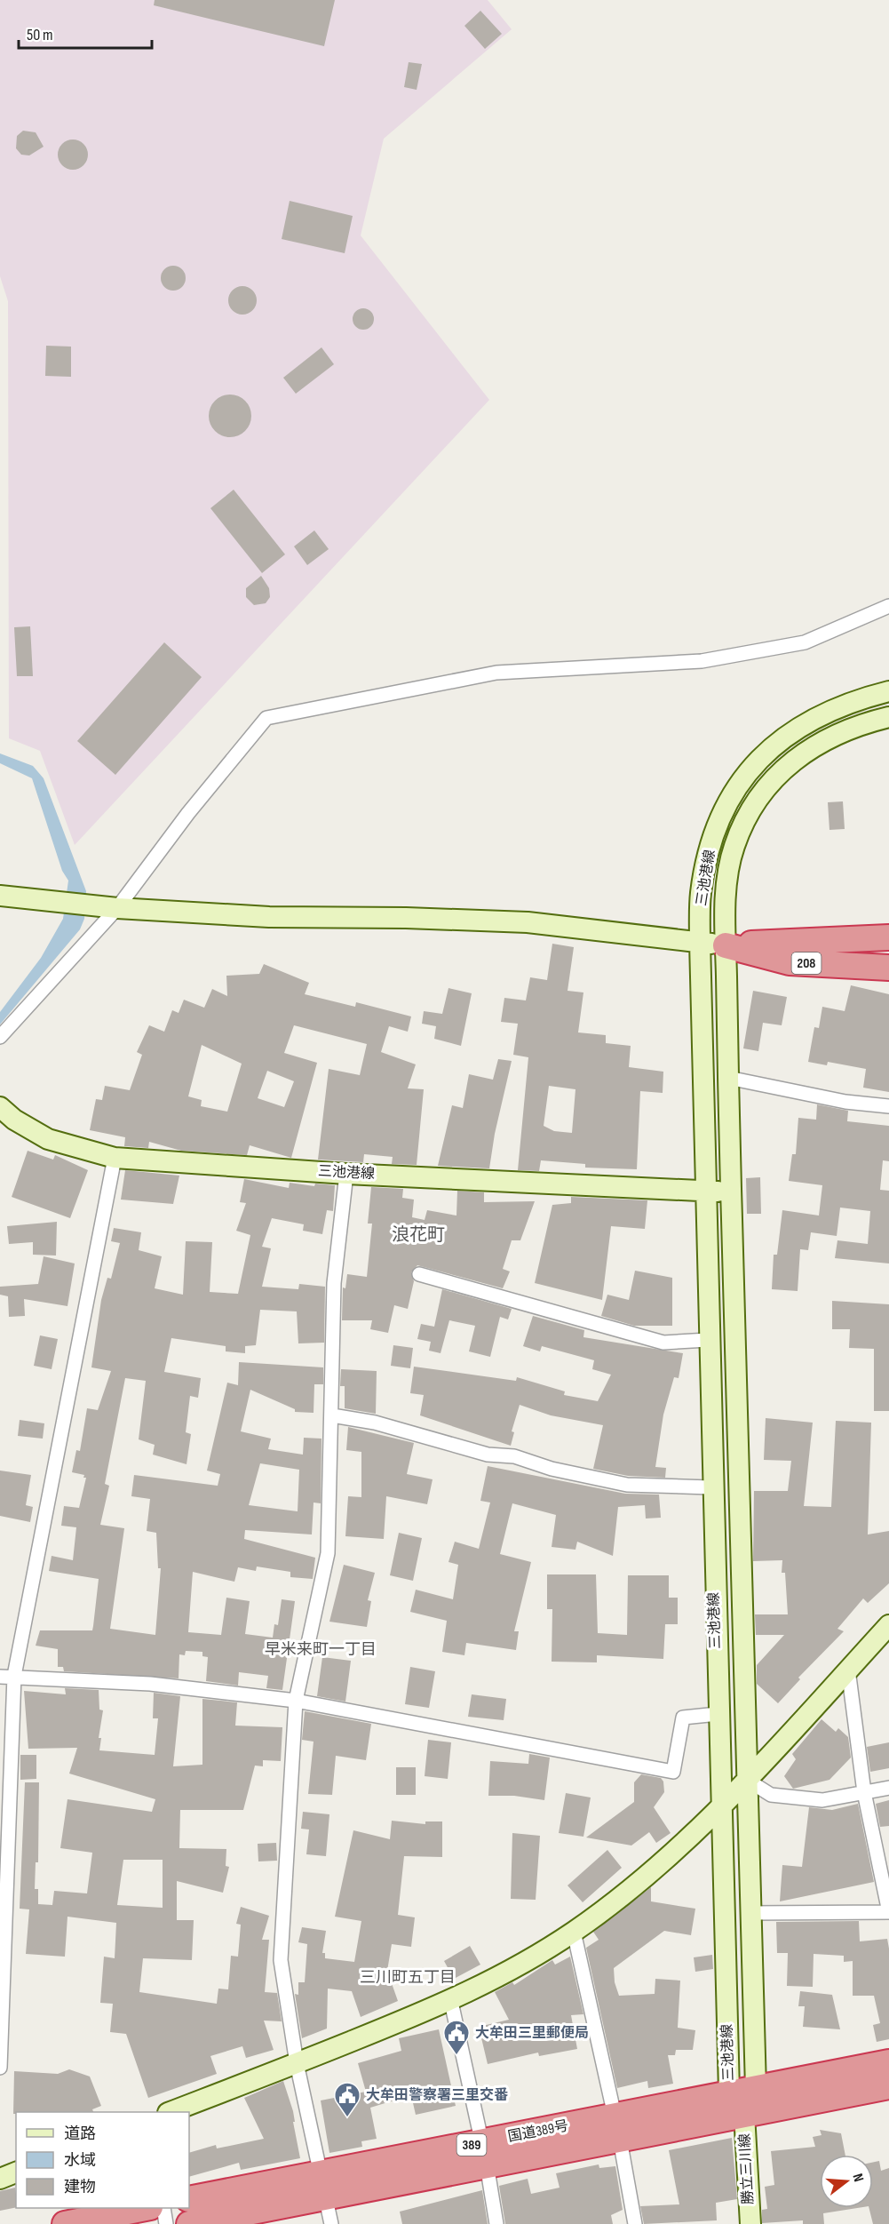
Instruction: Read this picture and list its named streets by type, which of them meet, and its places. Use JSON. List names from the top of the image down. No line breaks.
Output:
{"streets":{"highway":["208","国道389号","389"],"main road":["三池港線","勝立三川線"]},"crossings":[["三池港線","208"],["三池港線","国道389号"],["三池港線","勝立三川線"],["国道389号","勝立三川線"]],"districts":["浪花町","早米来町一丁目","三川町五丁目"],"places":{"public building":["大牟田三里郵便局","大牟田警察署三里交番"]},"legend":["道路","水域","建物"],"scale_bar":"50 m","north":"right"}
